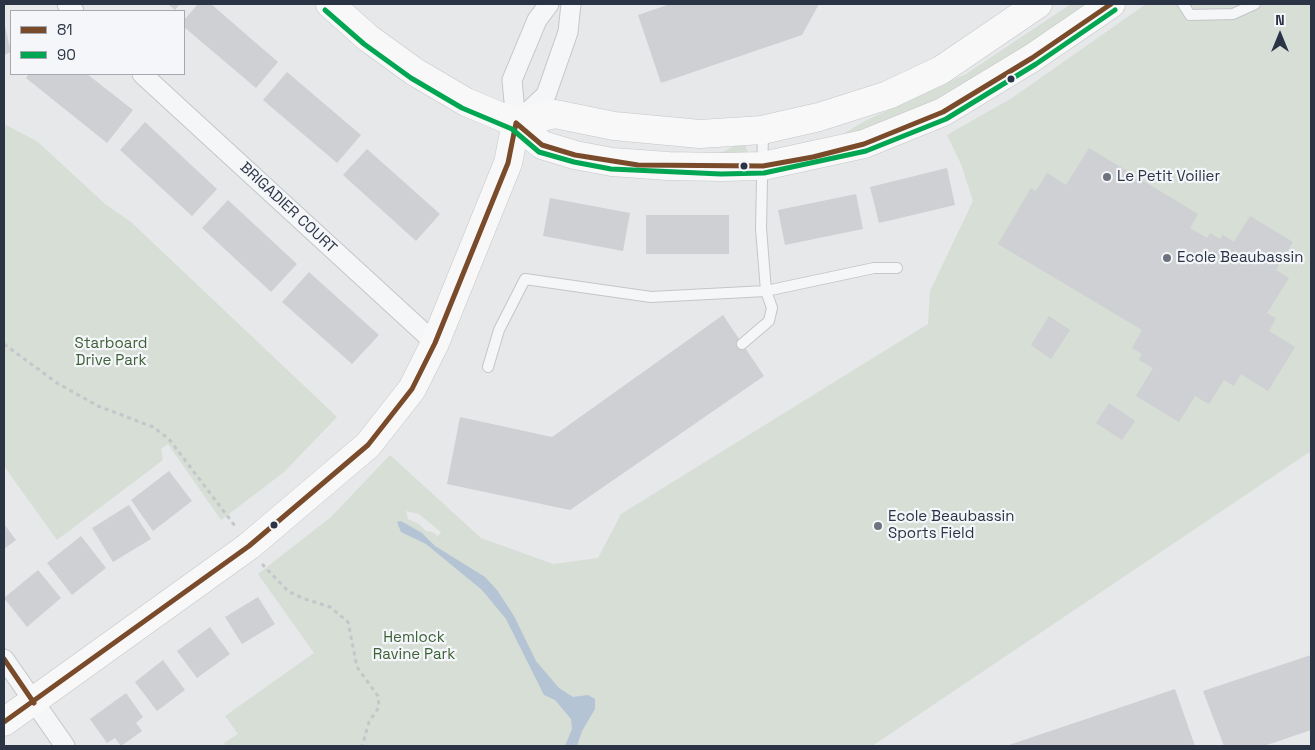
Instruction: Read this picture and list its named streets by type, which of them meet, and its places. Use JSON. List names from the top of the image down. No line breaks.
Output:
{"streets":{"street":["BRIGADIER COURT"]},"parks":["Starboard Drive Park","Hemlock Ravine Park"],"places":["Le Petit Voilier","Ecole Beaubassin","Ecole Beaubassin Sports Field"],"lines":["transit line 81","transit line 90"],"legend":["81","90"],"north":"top"}
